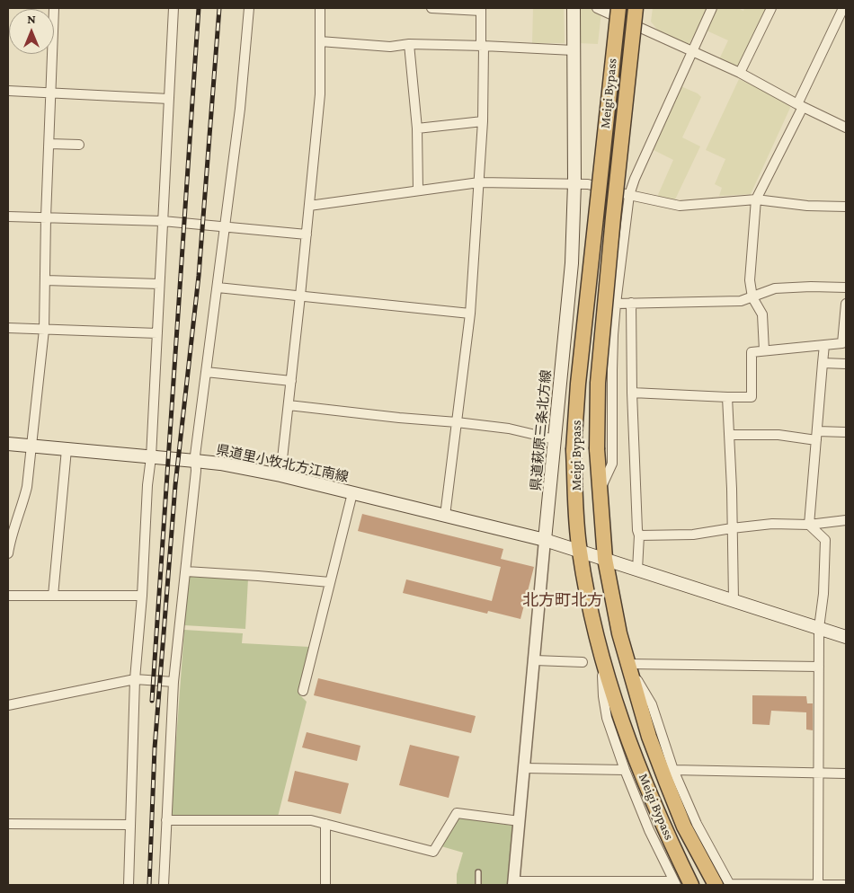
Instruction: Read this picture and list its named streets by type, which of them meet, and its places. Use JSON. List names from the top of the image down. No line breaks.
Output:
{"streets":{"highway":["Meigi Bypass"],"main road":["県道萩原三条北方線","県道里小牧北方江南線"]},"crossings":[["県道萩原三条北方線","県道里小牧北方江南線"]],"districts":["北方町北方"],"north":"top"}
